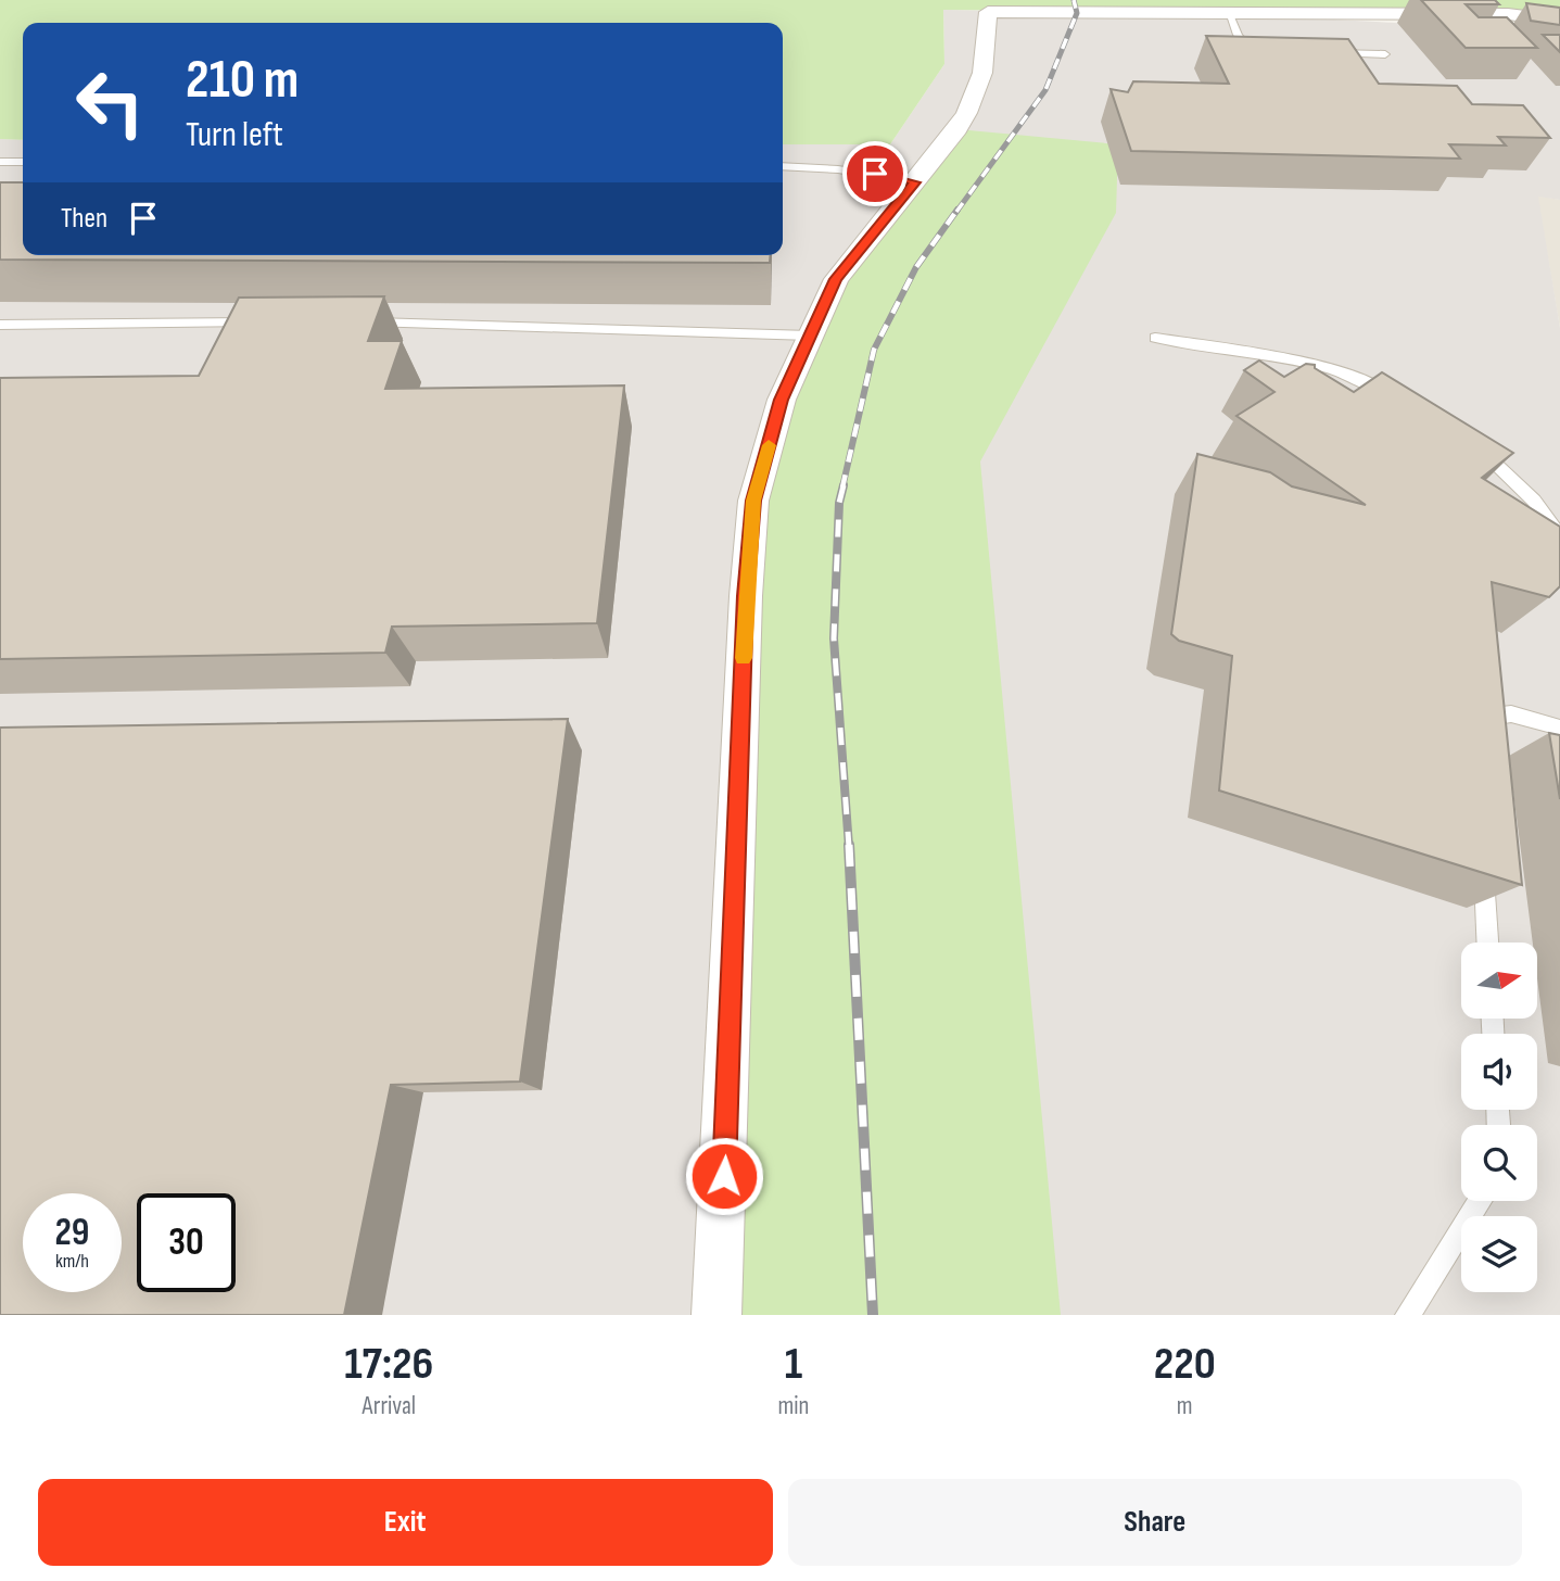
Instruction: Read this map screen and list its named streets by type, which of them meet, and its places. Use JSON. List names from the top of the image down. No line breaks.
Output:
{"north":"right","page":{"turn":["210 m","Turn left"],"then":"Then","speed":"29 km/h","limit":"30","eta":["17:26","Arrival","1","min","220","m"],"buttons":["Exit","Share"]}}
